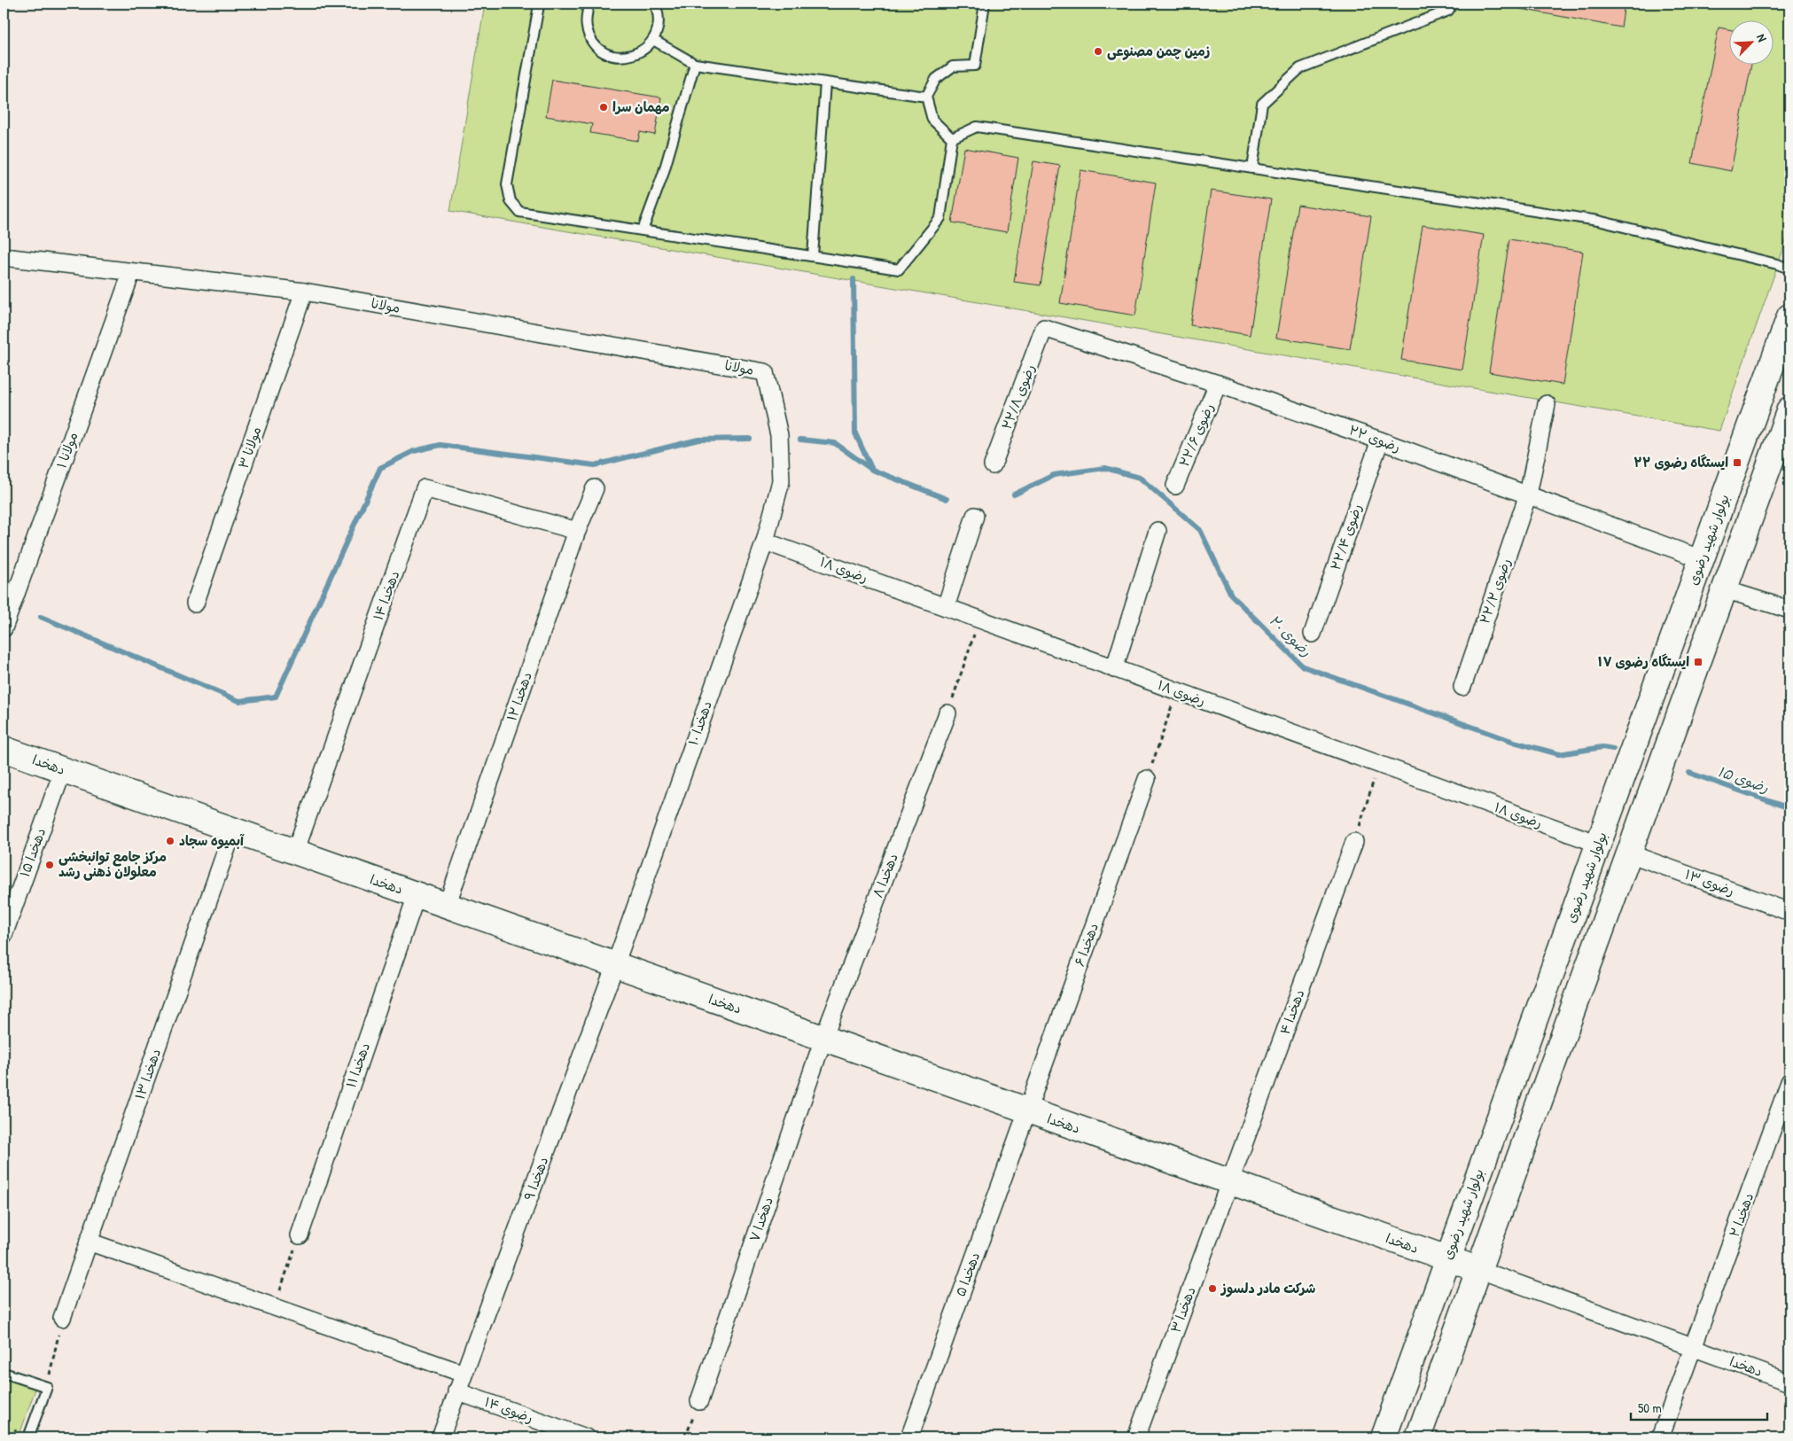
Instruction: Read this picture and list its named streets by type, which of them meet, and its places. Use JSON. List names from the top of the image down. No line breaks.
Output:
{"streets":{"street":["مولانا","رضوی ۲۲/۸","رضوی ۲۲/۶","رضوی ۲۲","مولانا ۳","مولانا ۱","رضوی ۲۲/۴","بولوار شهید رضوی","رضوی ۱۸","رضوی ۲۲/۲","دهخدا ۱۴","دهخدا ۱۲","دهخدا ۱۰","دهخدا","دهخدا ۱۵","دهخدا ۸","رضوی ۱۳","دهخدا ۶","دهخدا ۴","دهخدا ۱۱","دهخدا ۱۳","دهخدا ۹","دهخدا ۲","دهخدا ۷","دهخدا ۵","دهخدا ۳","رضوی ۱۴"]},"crossings":[["مولانا","مولانا ۳"],["مولانا","مولانا ۱"],["مولانا","دهخدا ۱۰"],["رضوی ۲۲/۸","رضوی ۲۲"],["رضوی ۲۲/۶","رضوی ۲۲"],["رضوی ۲۲","رضوی ۲۲/۴"],["رضوی ۲۲","بولوار شهید رضوی"],["رضوی ۲۲","رضوی ۲۲/۲"],["بولوار شهید رضوی","رضوی ۱۸"],["بولوار شهید رضوی","دهخدا"],["رضوی ۱۸","دهخدا ۱۰"],["دهخدا ۱۴","دهخدا ۱۲"],["دهخدا ۱۴","دهخدا"],["دهخدا ۱۲","دهخدا"],["دهخدا ۱۰","دهخدا"],["دهخدا ۱۰","دهخدا ۹"],["دهخدا","دهخدا ۱۵"],["دهخدا","دهخدا ۸"],["دهخدا","دهخدا ۶"],["دهخدا","دهخدا ۴"],["دهخدا","دهخدا ۱۱"],["دهخدا","دهخدا ۱۳"],["دهخدا","دهخدا ۹"],["دهخدا","دهخدا ۲"],["دهخدا","دهخدا ۷"],["دهخدا","دهخدا ۵"],["دهخدا","دهخدا ۳"],["دهخدا ۸","دهخدا ۷"],["دهخدا ۶","دهخدا ۵"],["دهخدا ۴","دهخدا ۳"],["دهخدا ۹","رضوی ۱۴"]],"water":["رضوی ۲۰","رضوی ۱۵"],"places":{"other":["زمین چمن مصنوعی","مهمان سرا","آبمیوه سجاد","مرکز جامع توانبخشی معلولان ذهنی رشد","شرکت مادر دلسوز"],"transit":["ایستگاه رضوی ۲۲","ایستگاه رضوی ۱۷"]},"scale_bar":"50 m","north":"top right"}
